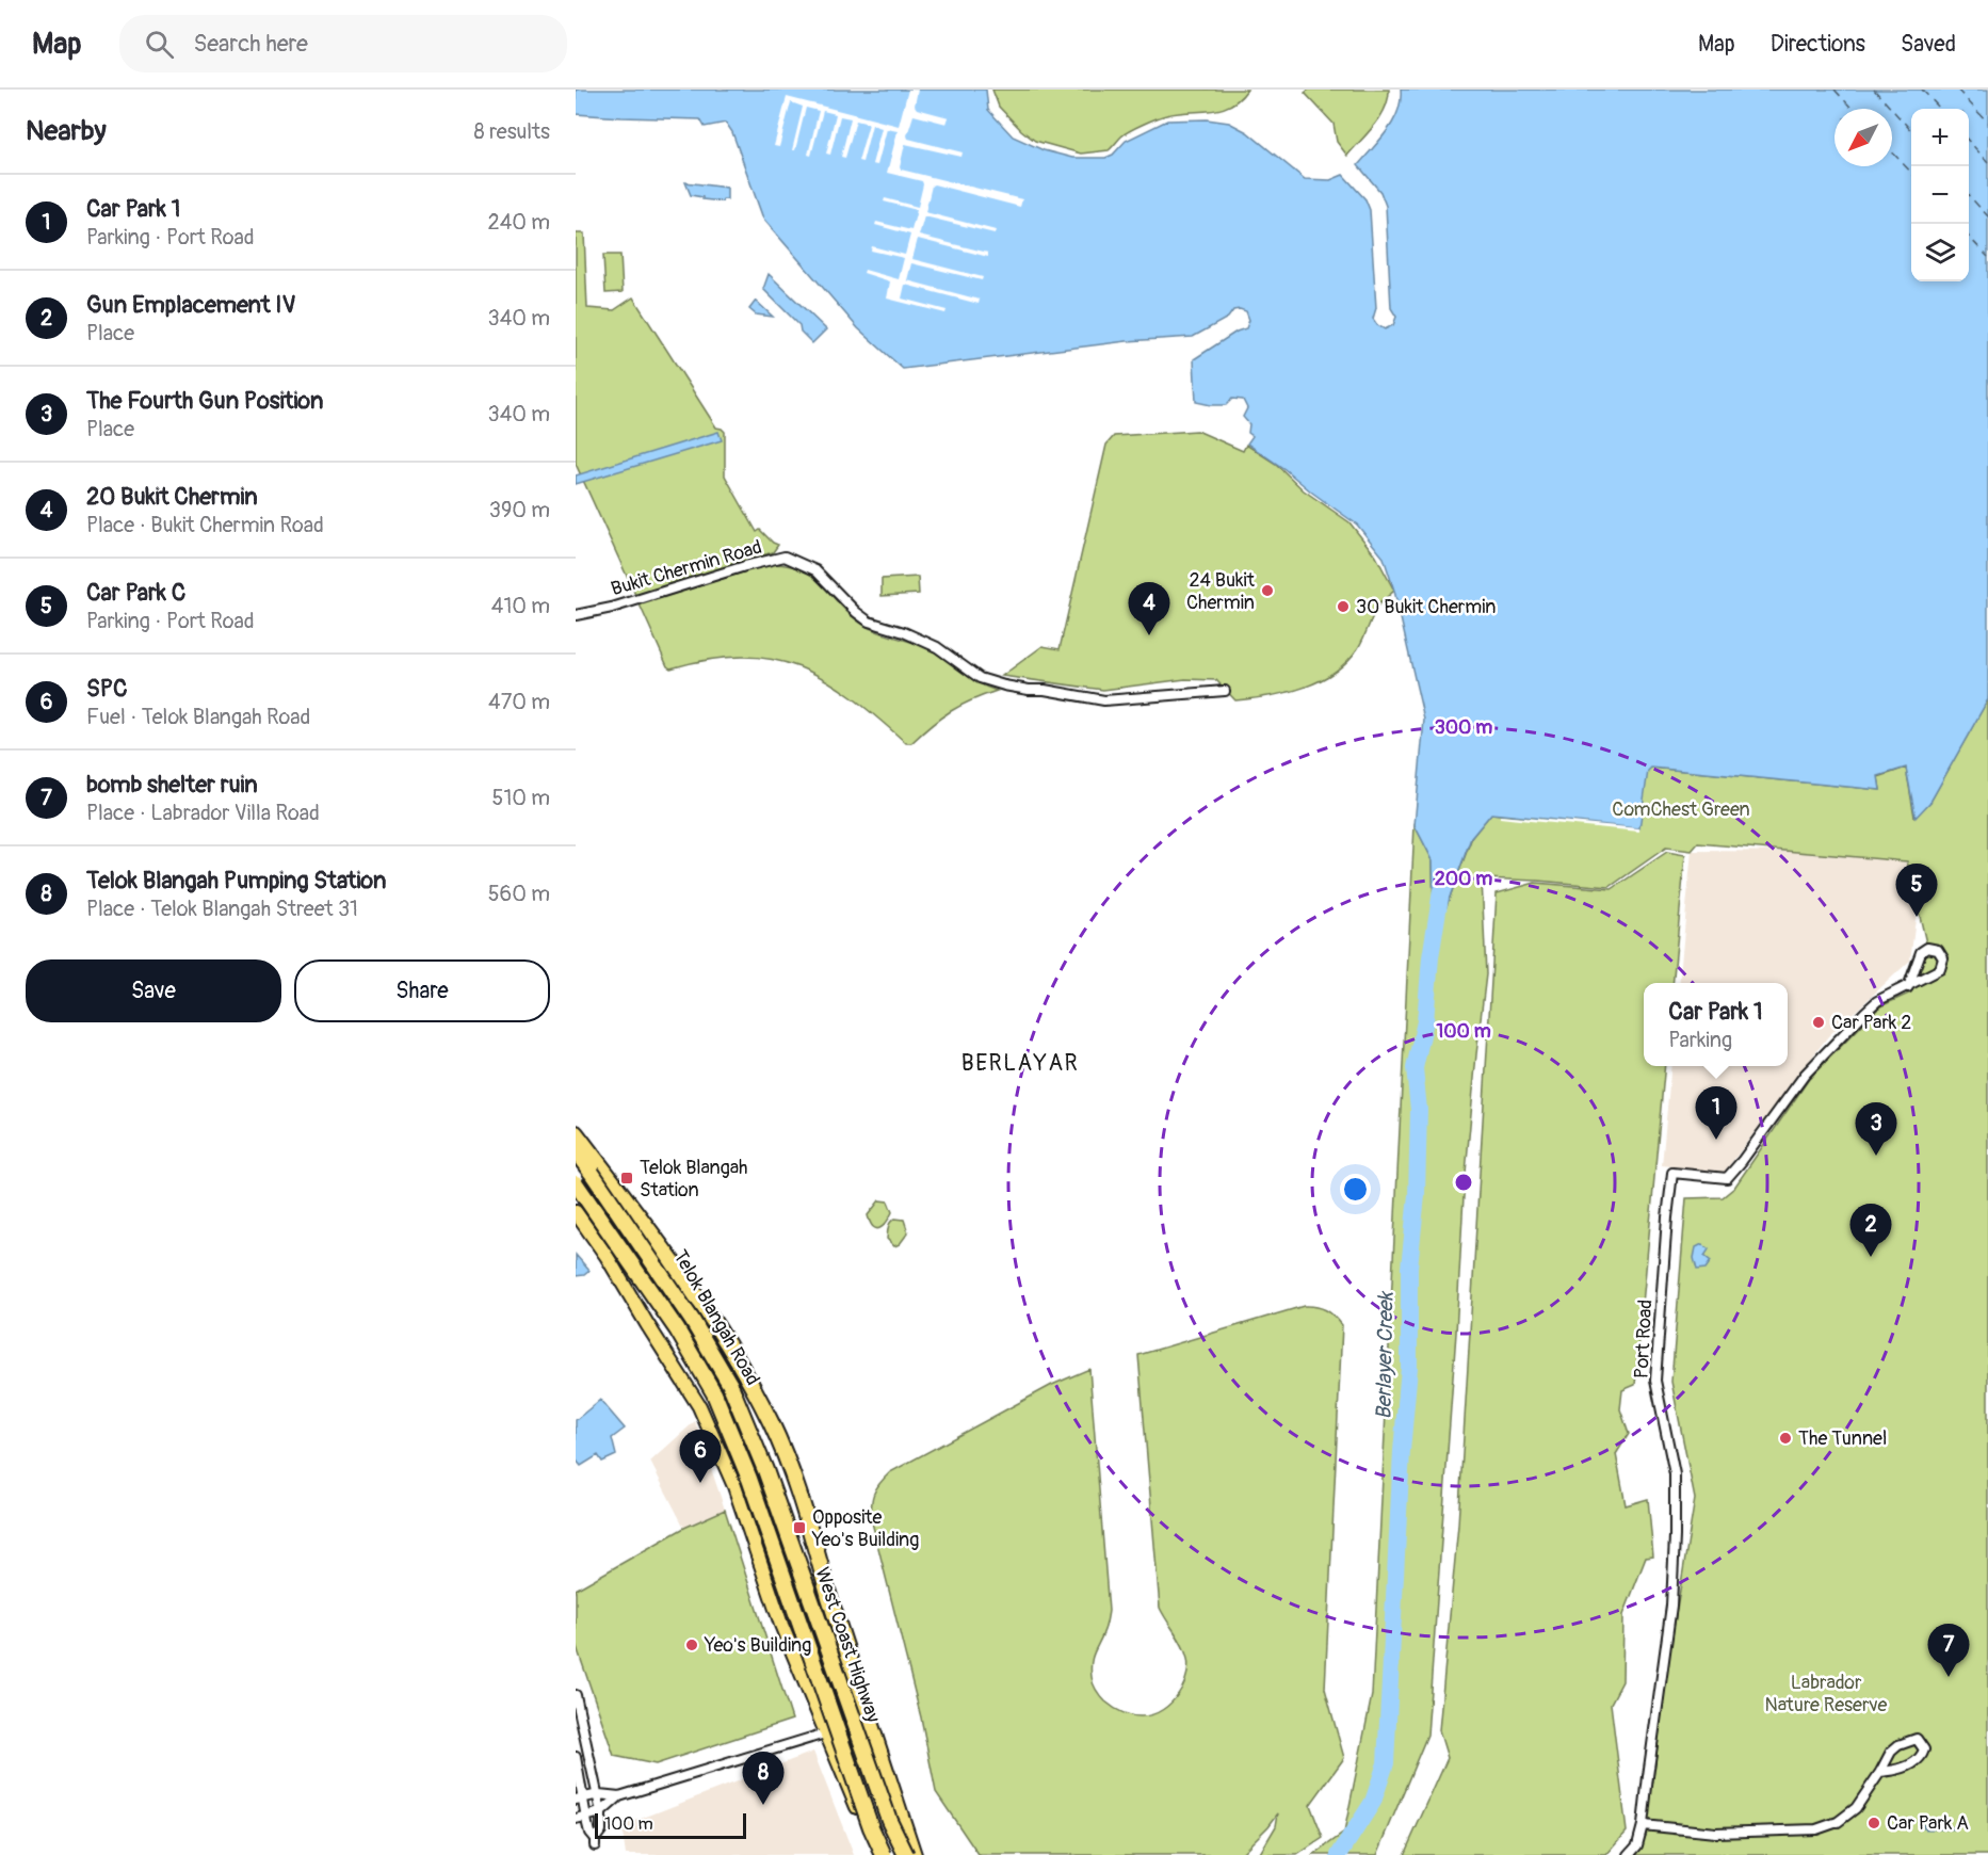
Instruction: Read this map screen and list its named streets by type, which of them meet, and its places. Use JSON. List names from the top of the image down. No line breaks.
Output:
{"streets":{"highway":["West Coast Highway"],"main road":["Telok Blangah Road"],"street":["Bukit Chermin Road","Port Road"]},"districts":["BERLAYAR"],"water":["Berlayer Creek"],"parks":["ComChest Green","Labrador Nature Reserve"],"places":{"other":["24 Bukit Chermin","30 Bukit Chermin","Car Park 2","The Tunnel","Yeo's Building","Car Park A"],"transit":["Telok Blangah Station","Opposite Yeo's Building"]},"scale_bar":"100 m","north":"bottom left","page":{"header":"Map","search":"Search here","nav":["Map","Directions","Saved"],"heading":["Nearby","8 results"],"map_buttons":["+","−"],"list":[{"mark":"1","name":"Car Park 1","note":"Parking · Port Road","value":"240 m"},{"mark":"2","name":"Gun Emplacement IV","note":"Place","value":"340 m"},{"mark":"3","name":"The Fourth Gun Position","note":"Place","value":"340 m"},{"mark":"4","name":"20 Bukit Chermin","note":"Place · Bukit Chermin Road","value":"390 m"},{"mark":"5","name":"Car Park C","note":"Parking · Port Road","value":"410 m"},{"mark":"6","name":"SPC","note":"Fuel · Telok Blangah Road","value":"470 m"},{"mark":"7","name":"bomb shelter ruin","note":"Place · Labrador Villa Road","value":"510 m"},{"mark":"8","name":"Telok Blangah Pumping Station","note":"Place · Telok Blangah Street 31","value":"560 m"}],"pins":["4","5","1","3","2","6","7","8"],"buttons":["Save","Share"],"popup":["Car Park 1","Parking"],"scale":"100 m"},"rings":["300 m","200 m","100 m"]}
